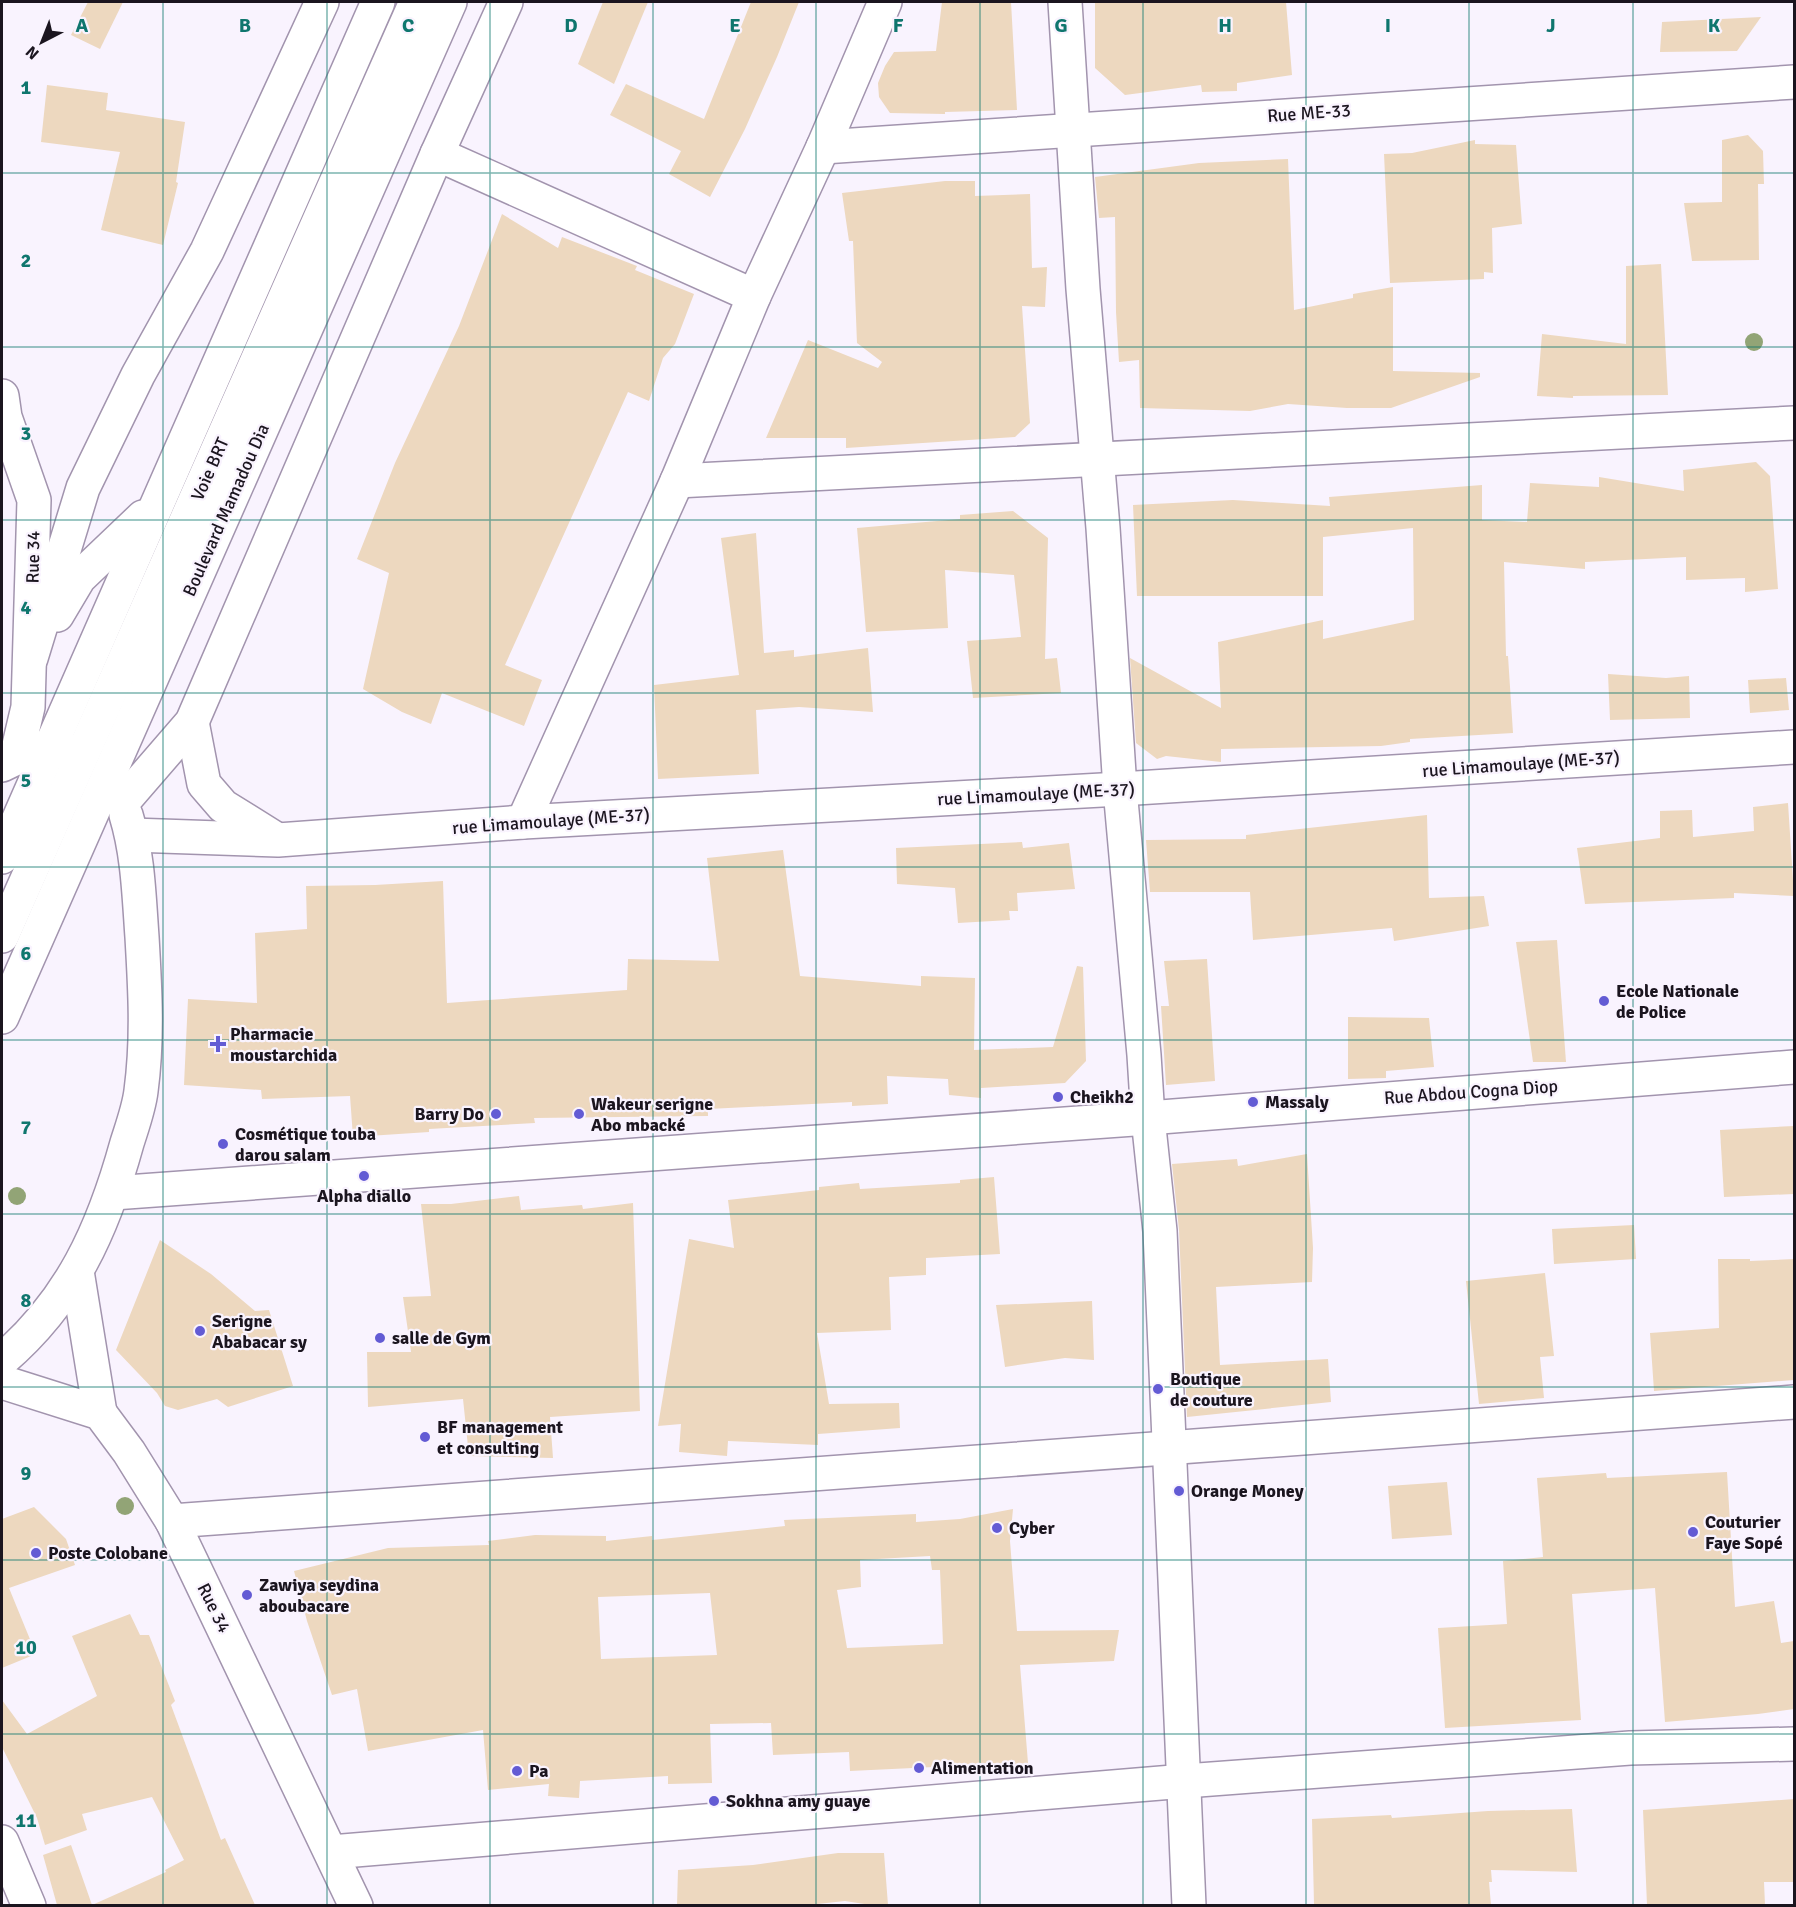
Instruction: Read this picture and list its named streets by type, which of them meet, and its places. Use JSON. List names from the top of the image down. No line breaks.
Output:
{"streets":{"street":["Rue ME-33","Voie BRT","Boulevard Mamadou Dia","Rue 34","rue Limamoulaye (ME-37)","Rue Abdou Cogna Diop"]},"places":{"other":["Ecole Nationale de Police","Cheikh2","Massaly","Barry Do","Wakeur serigne Abo mbacké","Cosmétique touba darou salam","Alpha diallo","Serigne Ababacar sy","salle de Gym","Boutique de couture","BF management et consulting","Orange Money","Cyber","Couturier Faye Sopé","Poste Colobane","Zawiya seydina aboubacare","Alimentation","Pa","Sokhna amy guaye"],"health":["Pharmacie moustarchida"]},"north":"bottom left","grid":{"columns":["A","B","C","D","E","F","G","H","I","J","K"],"rows":["1","2","3","4","5","6","7","8","9","10","11"]}}
